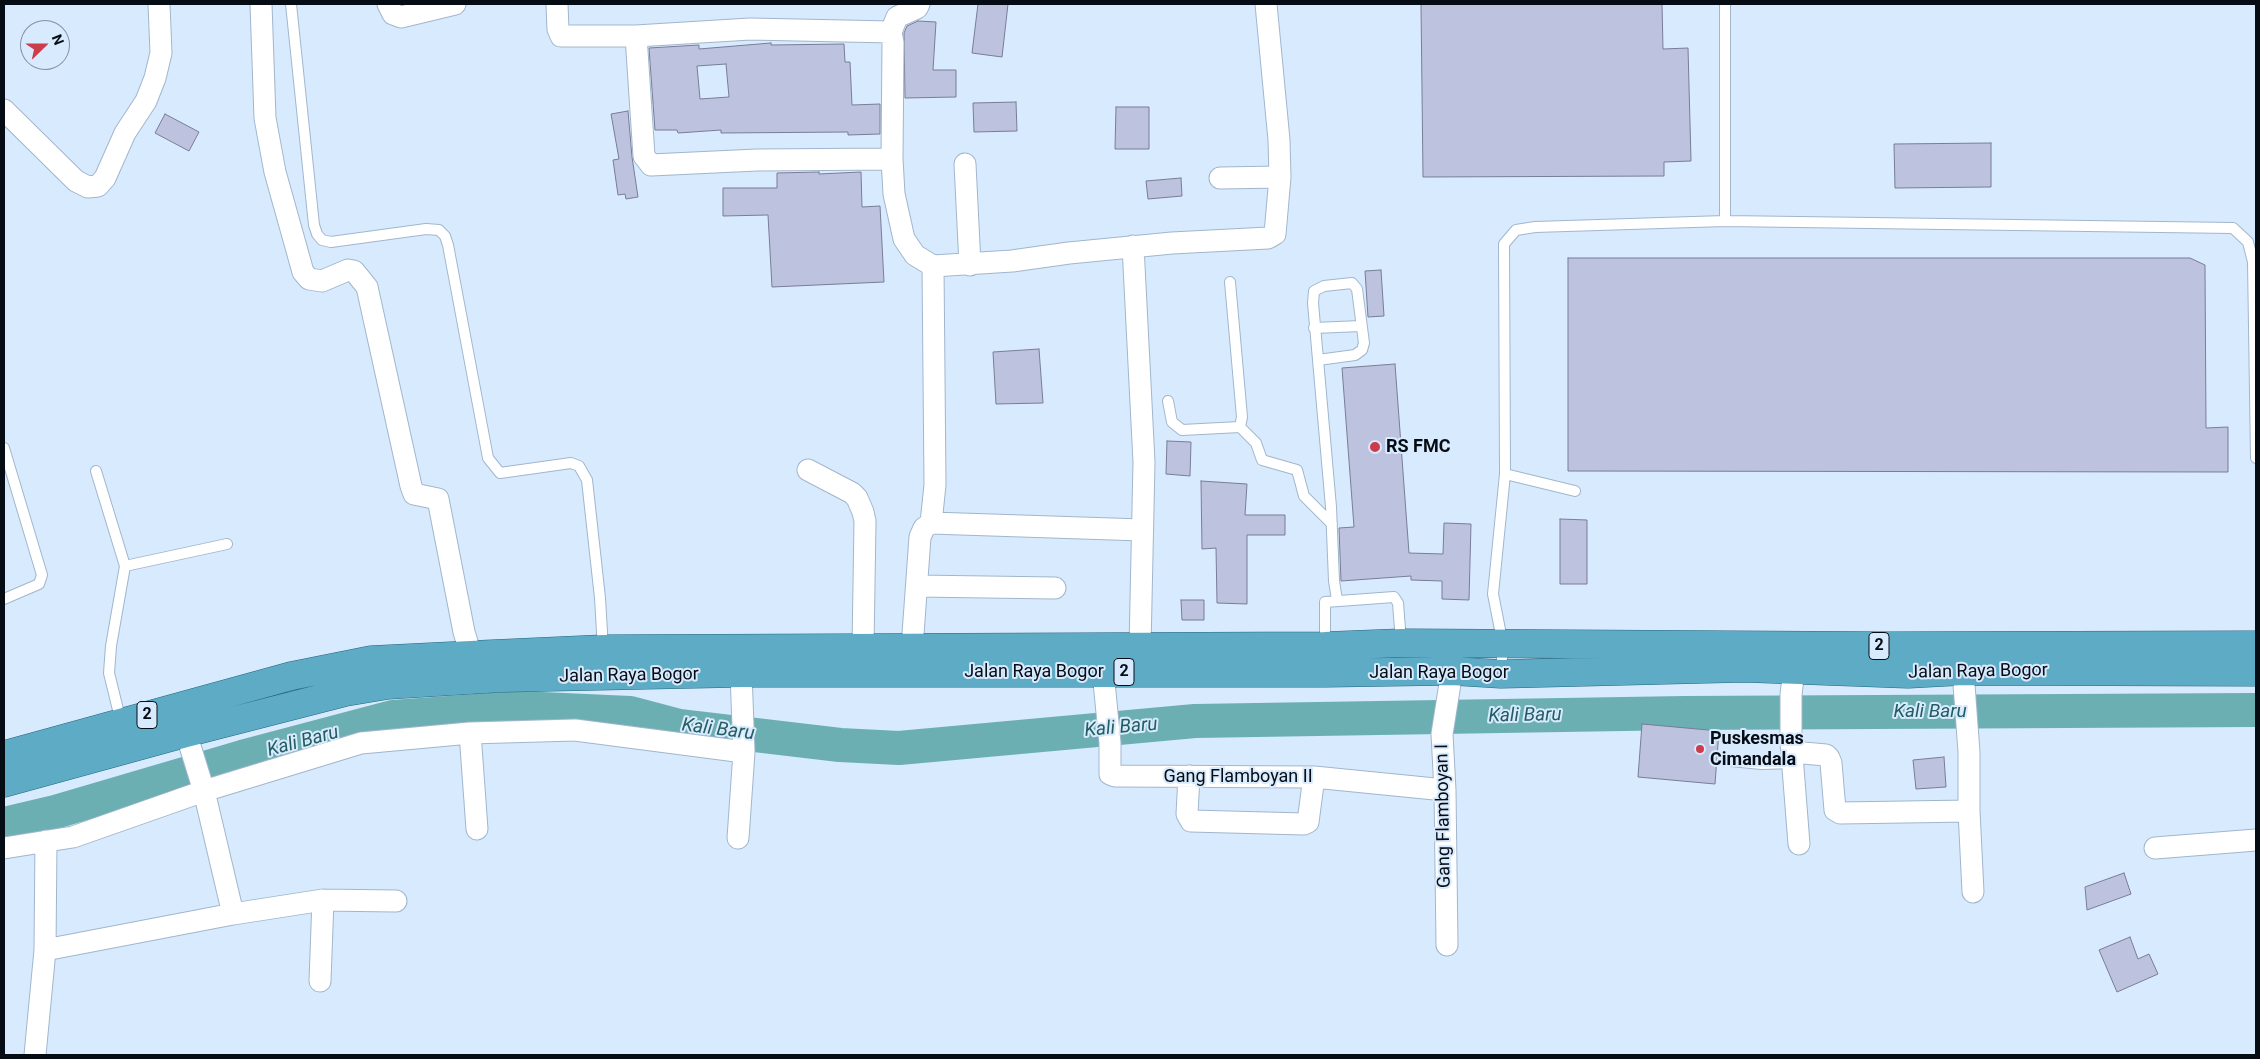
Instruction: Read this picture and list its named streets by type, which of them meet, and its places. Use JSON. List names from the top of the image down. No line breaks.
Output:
{"streets":{"highway":["2","Jalan Raya Bogor"],"street":["Gang Flamboyan II","Gang Flamboyan I"]},"crossings":[["Jalan Raya Bogor","Gang Flamboyan II"],["Jalan Raya Bogor","Gang Flamboyan I"],["Gang Flamboyan II","Gang Flamboyan I"]],"water":["Kali Baru"],"places":["RS FMC","Puskesmas Cimandala"],"north":"right"}
